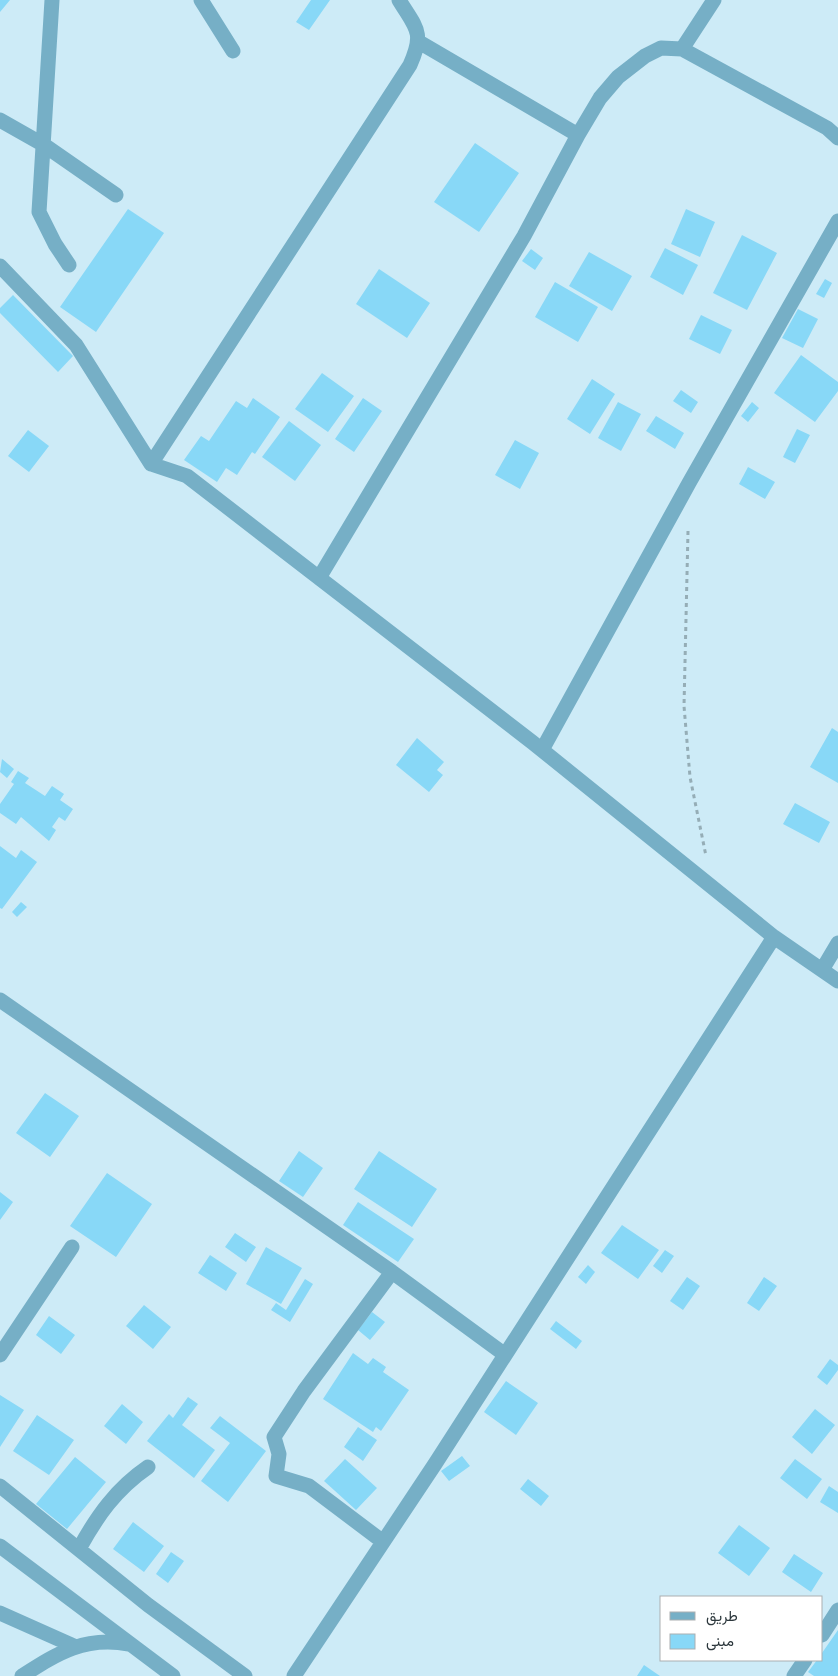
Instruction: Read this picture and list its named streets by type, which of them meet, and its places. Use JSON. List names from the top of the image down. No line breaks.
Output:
{"legend":["طريق","مبنى"]}
